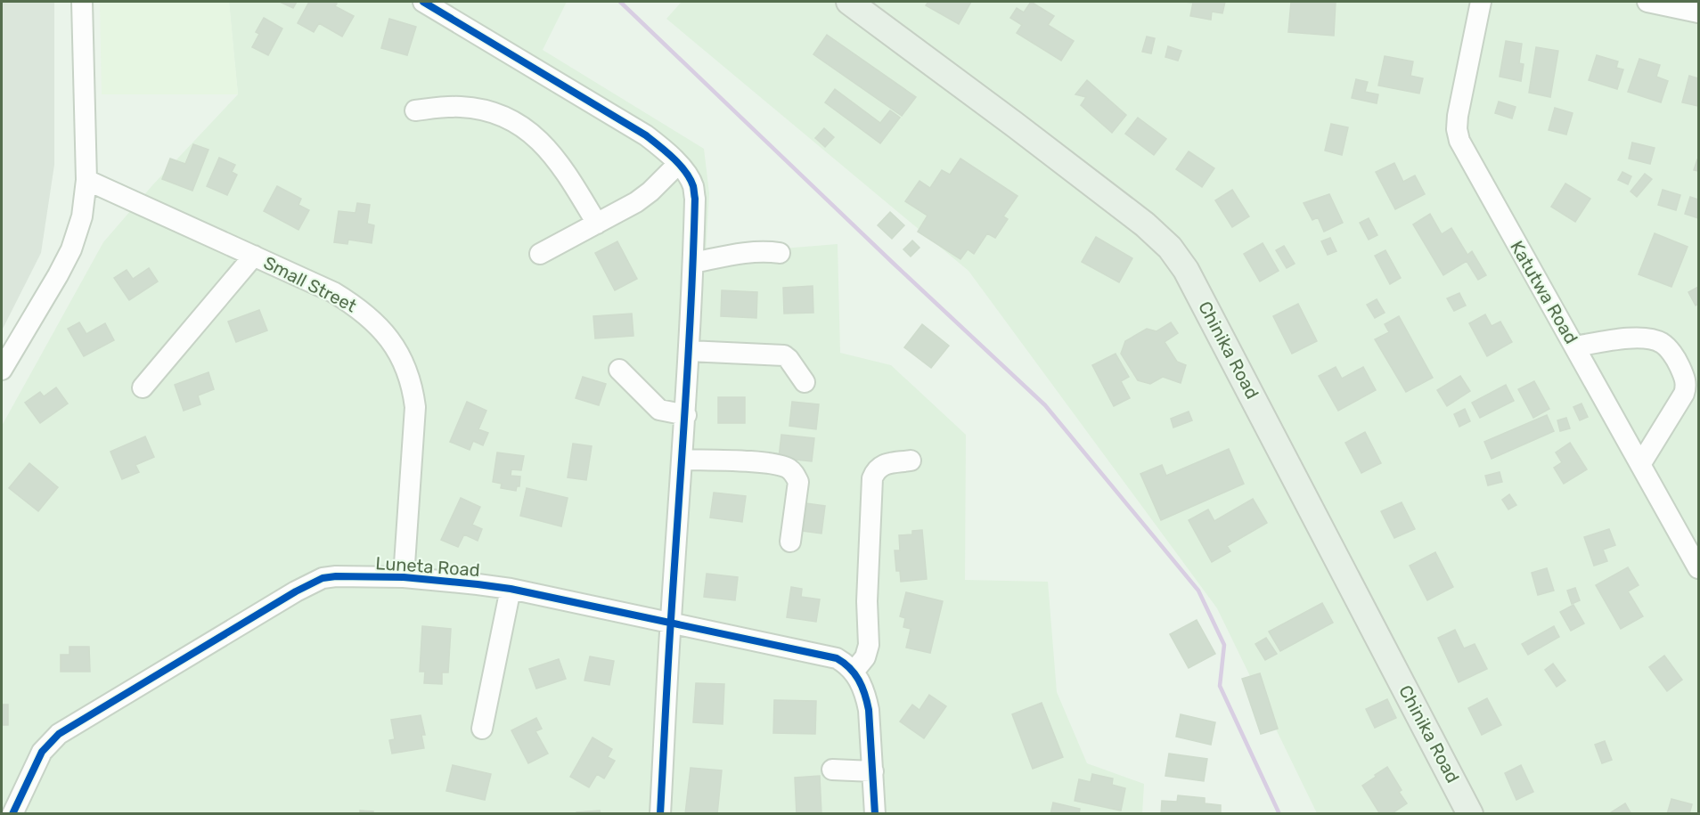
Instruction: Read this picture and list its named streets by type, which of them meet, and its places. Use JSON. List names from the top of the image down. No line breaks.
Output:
{"streets":{"main road":["Chinika Road"],"street":["Small Street","Katutwa Road","Luneta Road"]},"crossings":[["Small Street","Luneta Road"]]}
